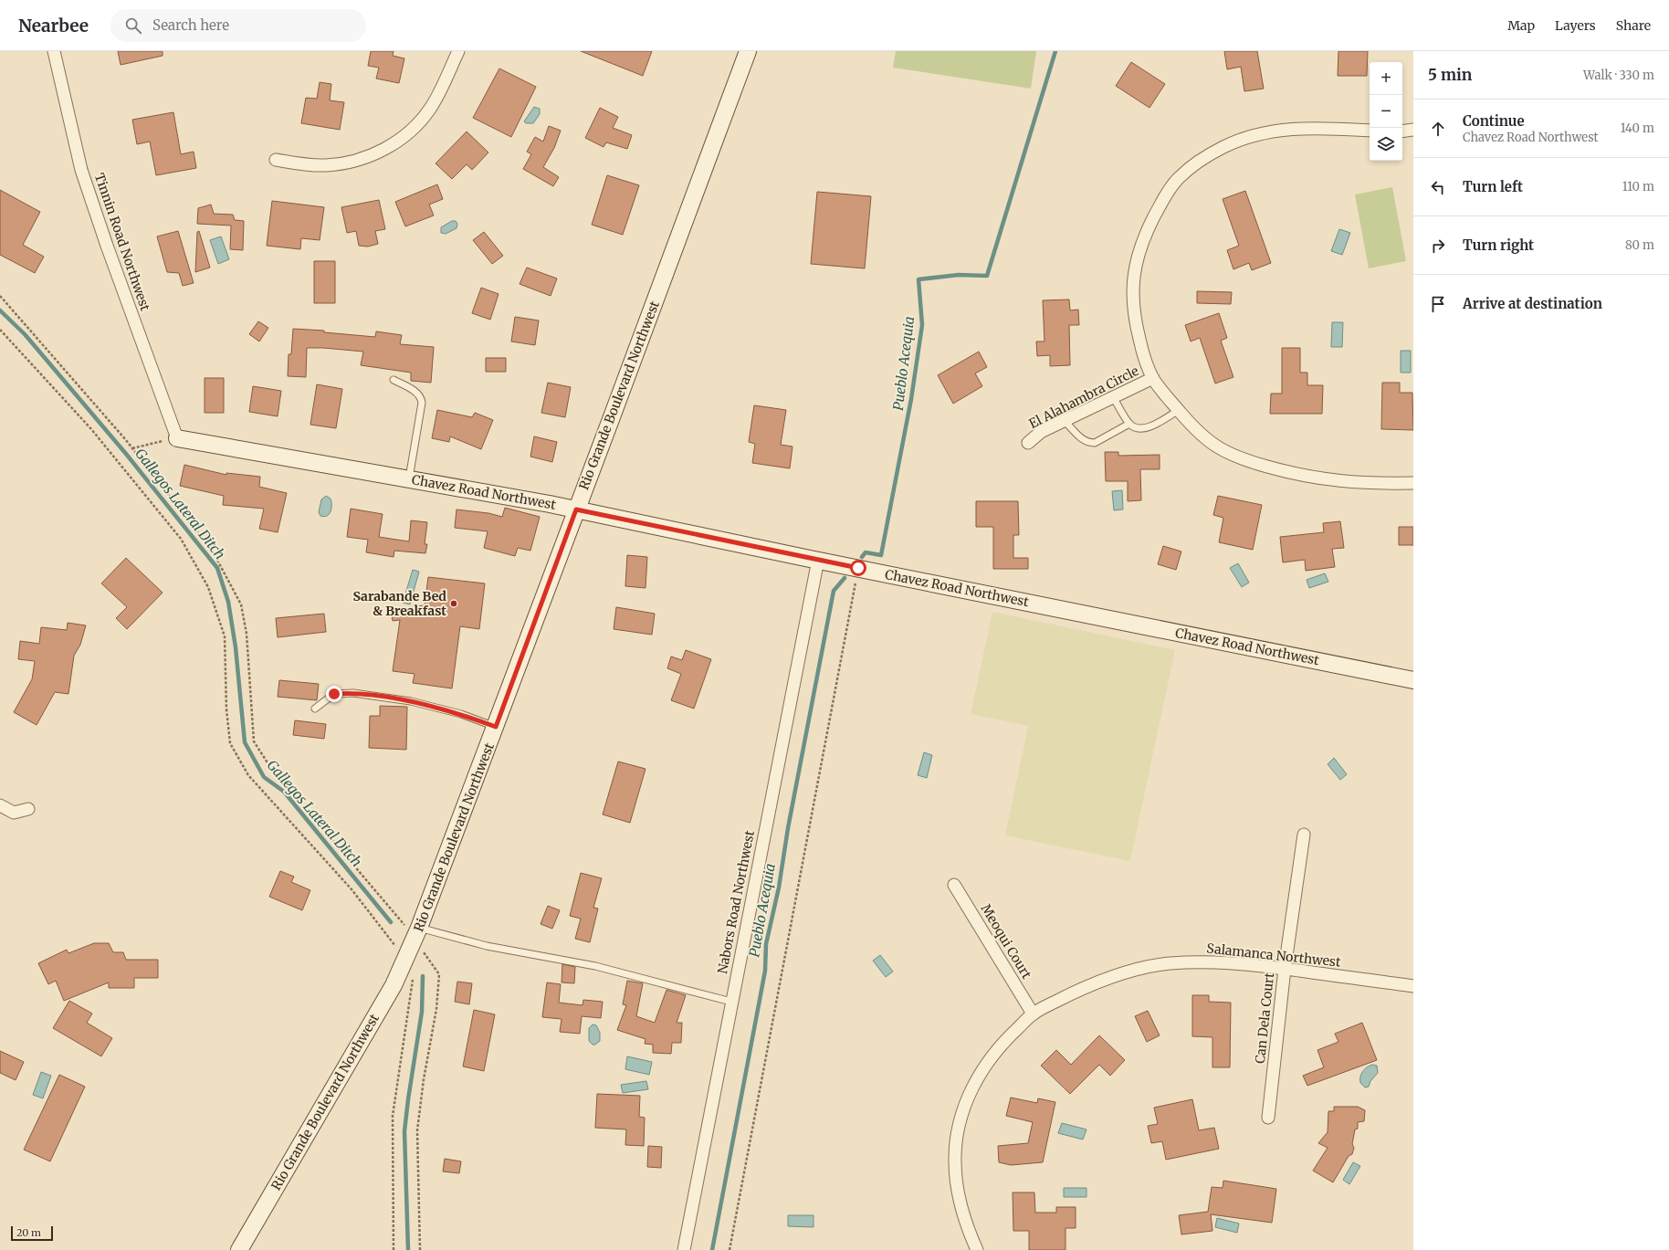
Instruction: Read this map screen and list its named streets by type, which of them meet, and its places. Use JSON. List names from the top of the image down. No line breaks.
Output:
{"streets":{"street":["Tinnin Road Northwest","Rio Grande Boulevard Northwest","El Alahambra Circle","Chavez Road Northwest","Nabors Road Northwest","Meoqui Court","Salamanca Northwest","Can Dela Court"]},"crossings":[["Tinnin Road Northwest","Chavez Road Northwest"],["Rio Grande Boulevard Northwest","Chavez Road Northwest"],["Chavez Road Northwest","Nabors Road Northwest"],["Meoqui Court","Salamanca Northwest"],["Salamanca Northwest","Can Dela Court"]],"water":["Pueblo Acequia","Gallegos Lateral Ditch"],"places":["Sarabande Bed & Breakfast"],"scale_bar":"20 m","page":{"header":"Nearbee","search":"Search here","nav":["Map","Layers","Share"],"heading":["5 min","Walk · 330 m"],"map_buttons":["+","−"],"list":[["Continue","Chavez Road Northwest","140 m"],["Turn left","110 m"],["Turn right","80 m"],"Arrive at destination"],"scale":"20 m"}}
